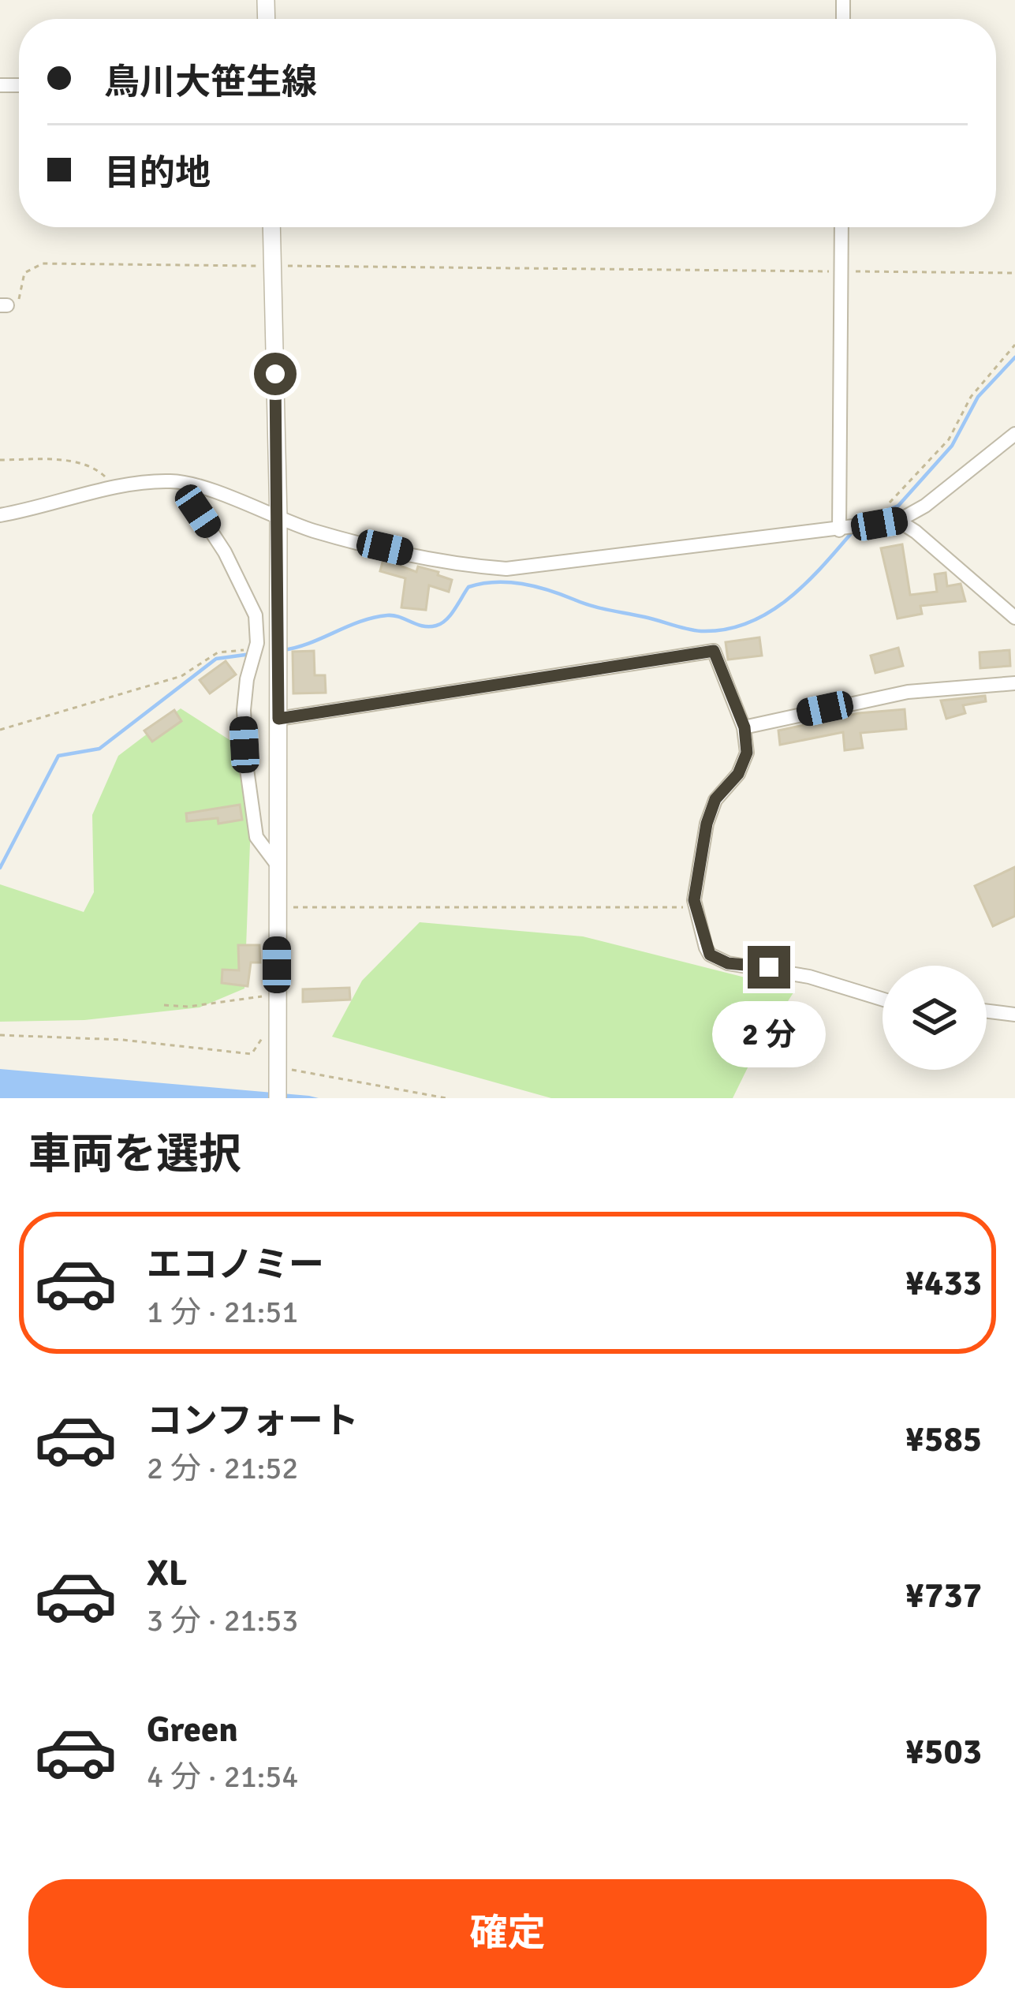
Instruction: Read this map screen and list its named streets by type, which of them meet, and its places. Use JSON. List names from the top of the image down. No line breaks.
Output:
{"page":{"banner":["鳥川大笹生線","目的地"],"bubble":"2 分","heading":"車両を選択","list":[{"name":"エコノミー","note":"1 分 · 21:51","value":"¥433"},{"name":"コンフォート","note":"2 分 · 21:52","value":"¥585"},{"name":"XL","note":"3 分 · 21:53","value":"¥737"},{"name":"Green","note":"4 分 · 21:54","value":"¥503"}],"buttons":"確定"}}
